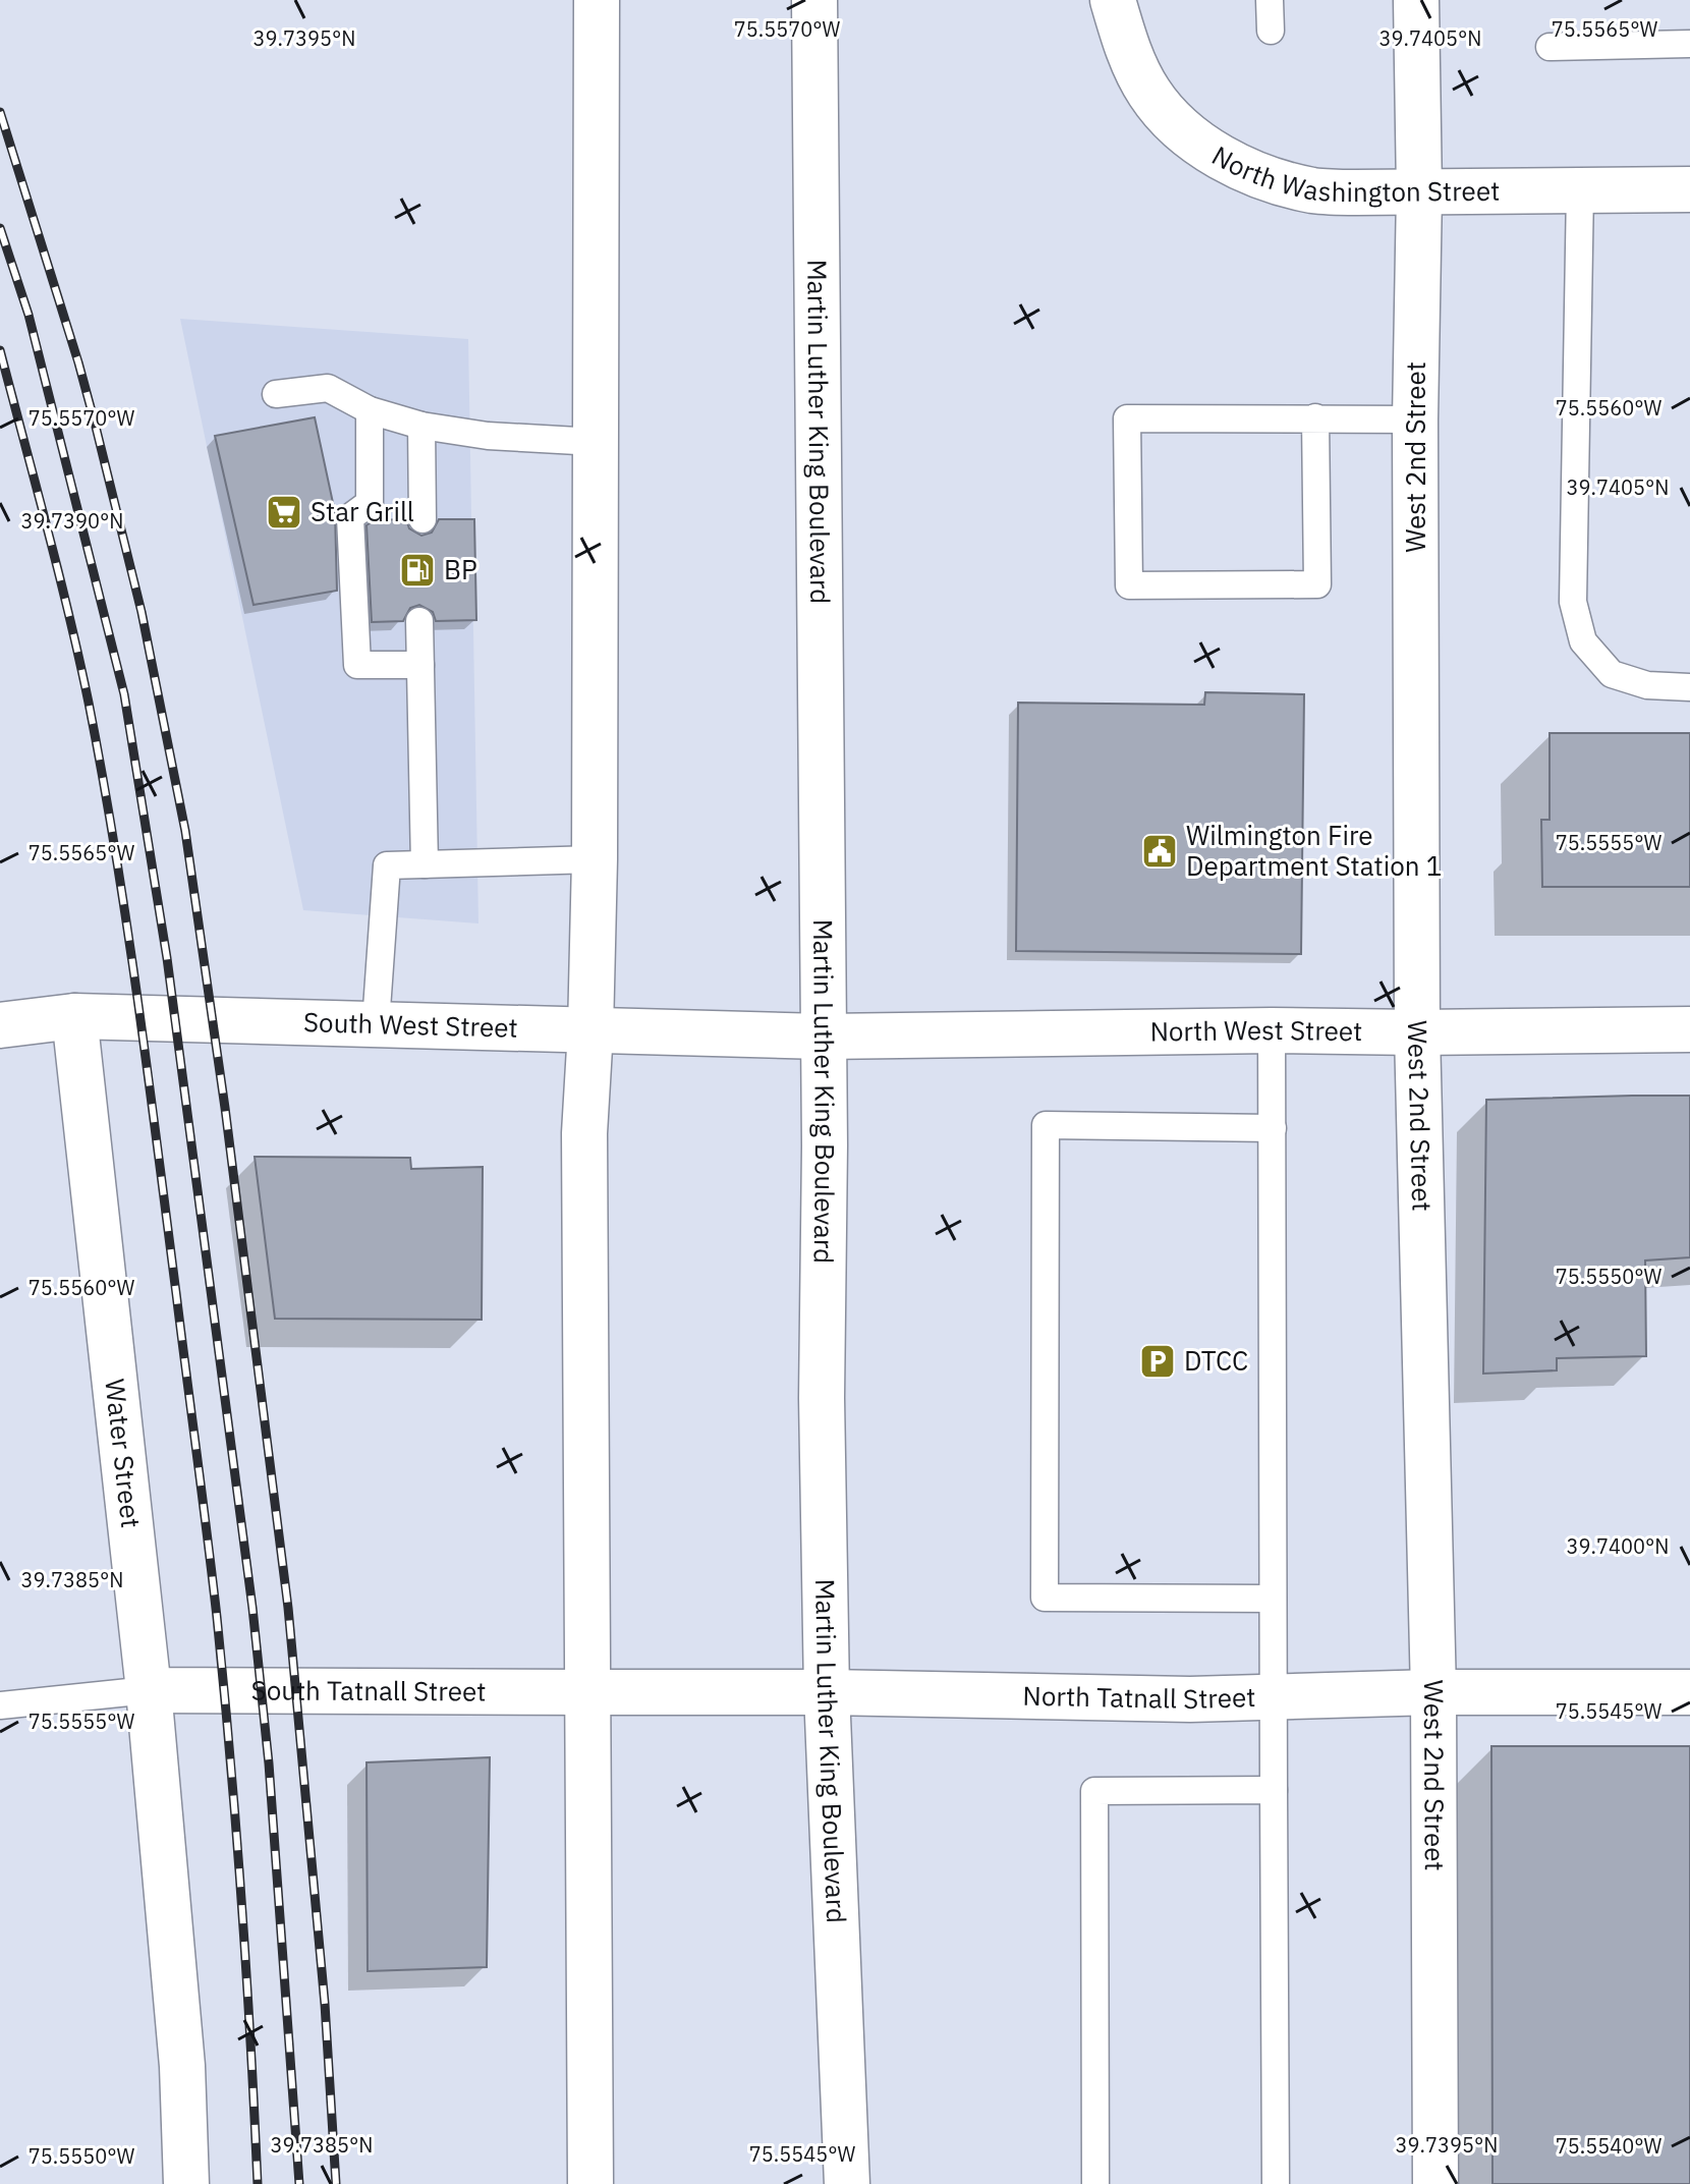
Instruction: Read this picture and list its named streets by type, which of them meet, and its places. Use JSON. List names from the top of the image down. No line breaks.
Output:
{"streets":{"main road":["North Washington Street","Martin Luther King Boulevard","West 2nd Street","South West Street","North West Street","Water Street","South Tatnall Street","North Tatnall Street"]},"crossings":[["North Washington Street","West 2nd Street"],["Martin Luther King Boulevard","South West Street"],["Martin Luther King Boulevard","North West Street"],["Martin Luther King Boulevard","North Tatnall Street"],["West 2nd Street","North West Street"],["West 2nd Street","North Tatnall Street"],["South West Street","North West Street"],["South West Street","Water Street"],["Water Street","South Tatnall Street"],["South Tatnall Street","North Tatnall Street"]],"places":{"supermarket":["Star Grill"],"fuel station":["BP"],"public building":["Wilmington Fire Department Station 1"],"parking":["DTCC"]},"coordinates":["75.5570°W","75.5565°W","39.7395°N","39.7405°N","75.5560°W","39.7390°N","75.5555°W","75.5550°W","39.7400°N","39.7385°N","75.5545°W","75.5540°W"]}
